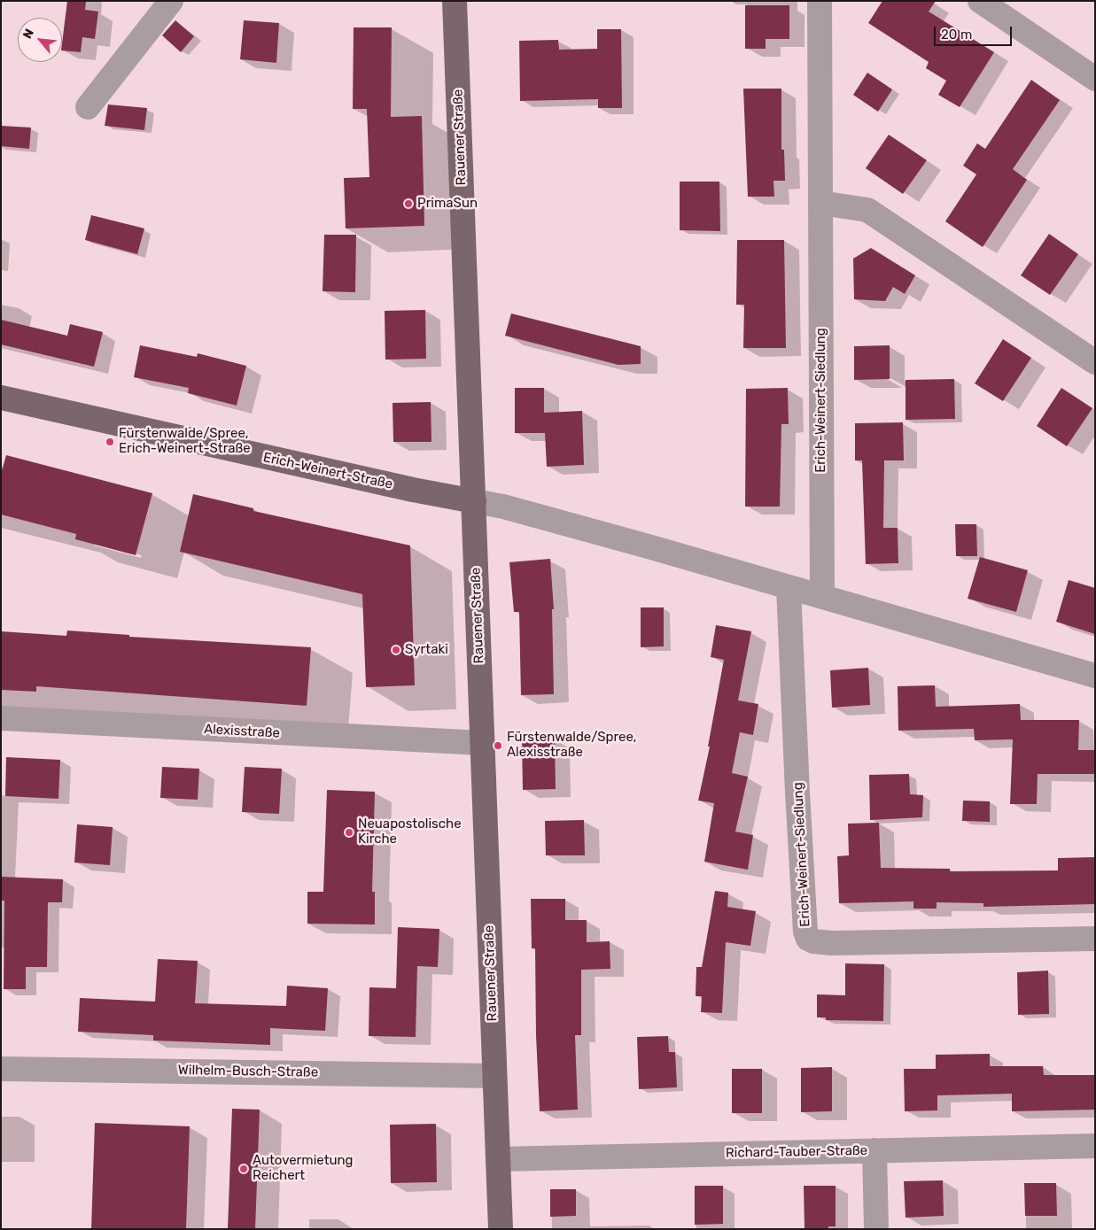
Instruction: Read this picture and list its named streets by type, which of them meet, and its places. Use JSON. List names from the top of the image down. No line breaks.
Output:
{"streets":{"main road":["Rauener Straße","Erich-Weinert-Straße"],"street":["Erich-Weinert-Siedlung","Alexisstraße","Wilhelm-Busch-Straße","Richard-Tauber-Straße"]},"crossings":[["Rauener Straße","Erich-Weinert-Straße"],["Rauener Straße","Alexisstraße"],["Rauener Straße","Wilhelm-Busch-Straße"],["Rauener Straße","Richard-Tauber-Straße"]],"places":["PrimaSun","Fürstenwalde/Spree, Erich-Weinert-Straße","Syrtaki","Fürstenwalde/Spree, Alexisstraße","Neuapostolische Kirche","Autovermietung Reichert"],"scale_bar":"20 m","north":"top left"}
